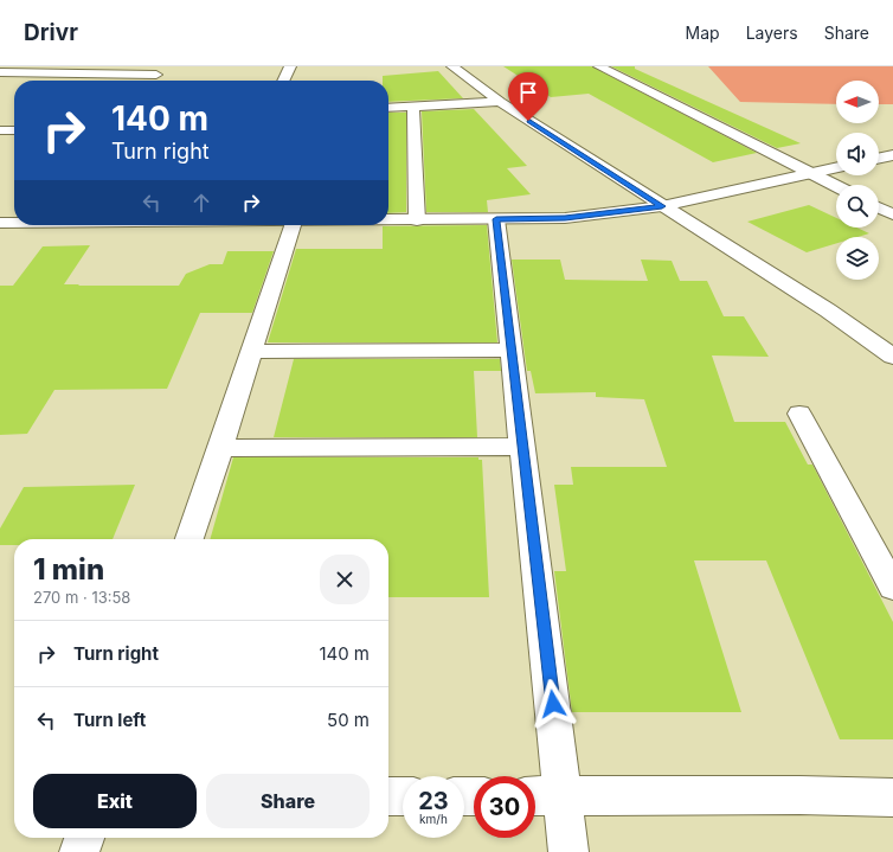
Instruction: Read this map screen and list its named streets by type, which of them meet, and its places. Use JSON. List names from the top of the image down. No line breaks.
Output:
{"north":"left","page":{"header":"Drivr","nav":["Map","Layers","Share"],"turn":["140 m","Turn right"],"heading":["1 min","270 m · 13:58"],"list":[{"name":"Turn right","value":"140 m"},{"name":"Turn left","value":"50 m"}],"buttons":["Exit","Share"],"speed":"23 km/h","limit":"30"}}
